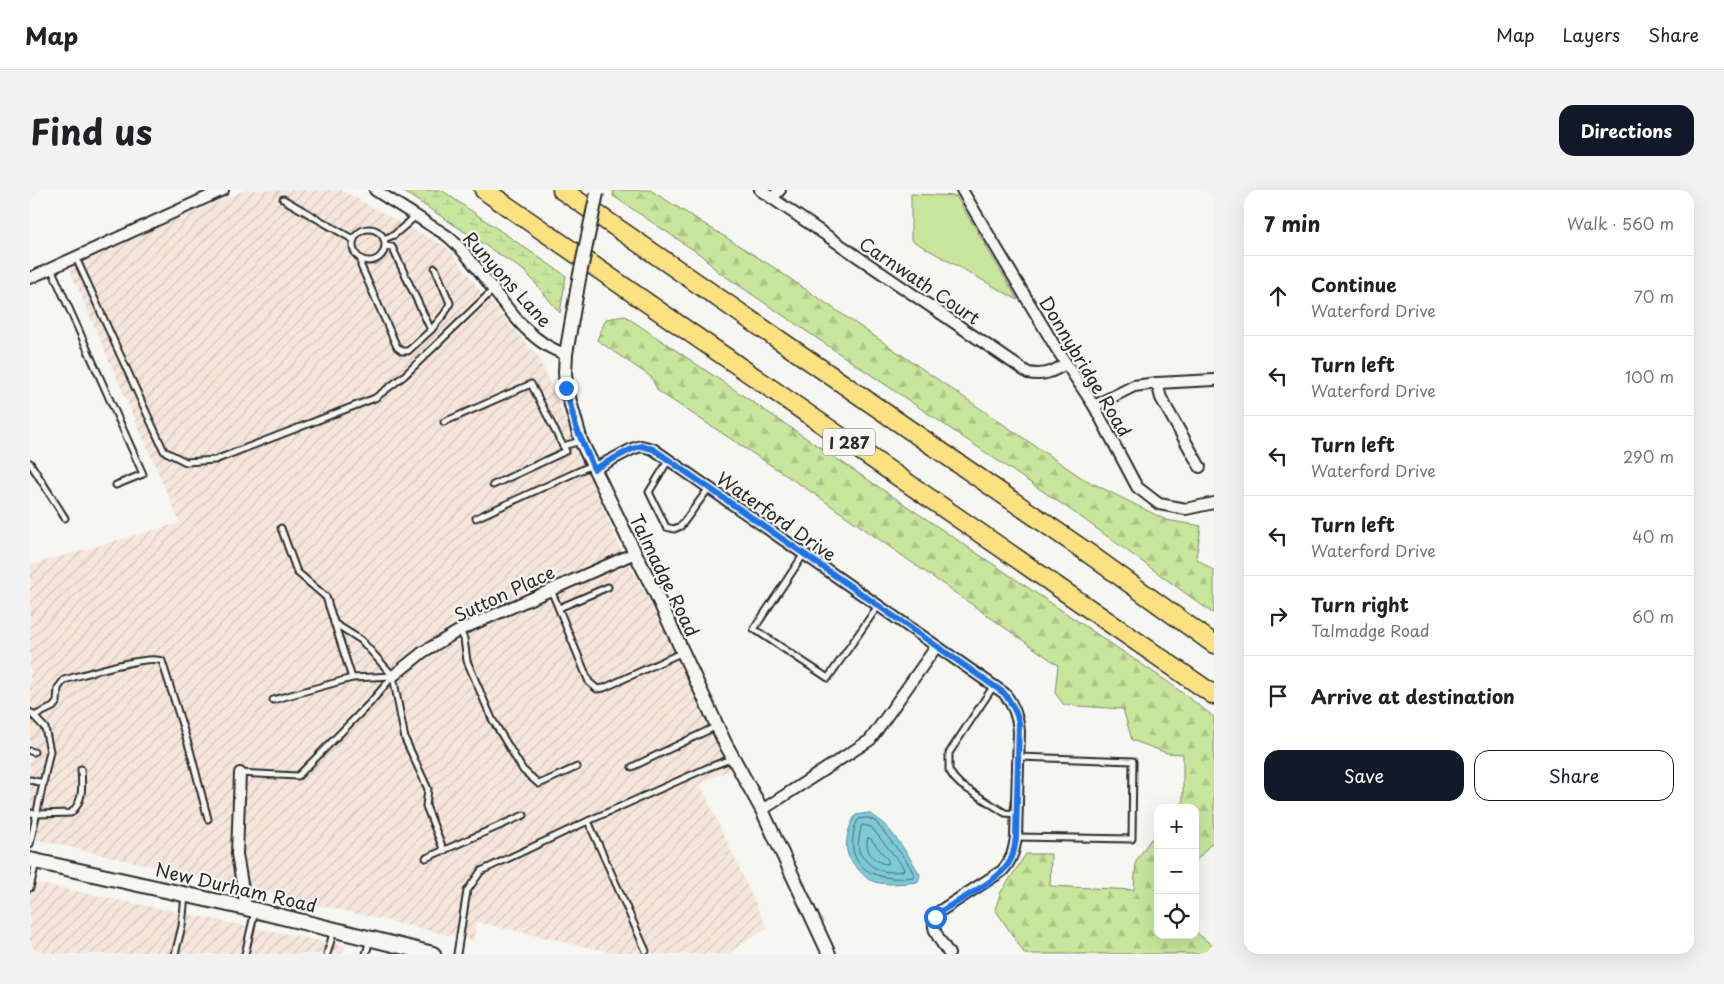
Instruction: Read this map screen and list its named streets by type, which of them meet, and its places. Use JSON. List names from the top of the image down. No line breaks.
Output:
{"streets":{"highway":["I 287"],"main road":["New Durham Road"],"street":["Runyons Lane","Carnwath Court","Donnybridge Road","Waterford Drive","Talmadge Road","Sutton Place"]},"crossings":[["Runyons Lane","Talmadge Road"],["Carnwath Court","Donnybridge Road"],["Waterford Drive","Talmadge Road"],["Talmadge Road","Sutton Place"]],"page":{"header":"Map","nav":["Map","Layers","Share"],"title":"Find us","buttons":["Directions",["Save","Share"]],"heading":["7 min","Walk · 560 m"],"list":[["Continue","Waterford Drive","70 m"],["Turn left","Waterford Drive","100 m"],["Turn left","Waterford Drive","290 m"],["Turn left","Waterford Drive","40 m"],["Turn right","Talmadge Road","60 m"],"Arrive at destination"],"map_buttons":["+","−"]}}
